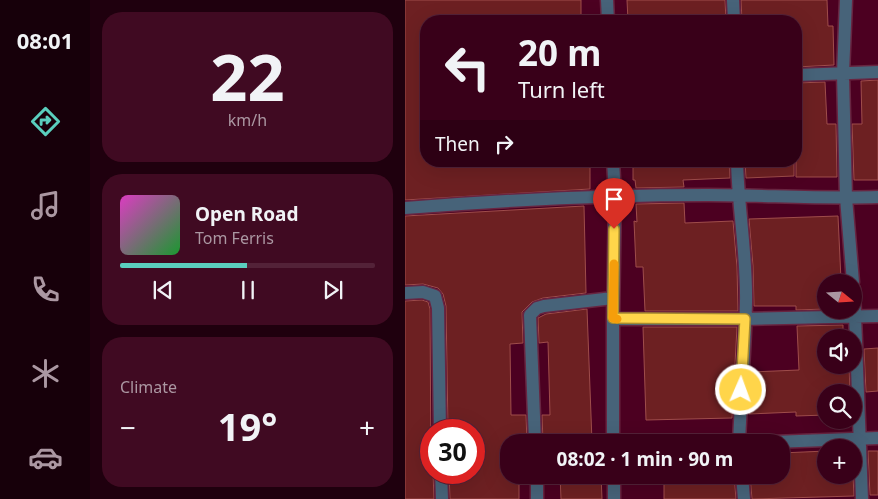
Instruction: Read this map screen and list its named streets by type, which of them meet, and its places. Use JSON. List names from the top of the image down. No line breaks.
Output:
{"north":"right","page":{"tabs":"08:01","tile":[["22","km/h"],"Climate"],"turn":["20 m","Turn left"],"then":"Then","song":["Open Road","Tom Ferris"],"map_buttons":"+","heat":["−","19°","+"],"limit":"30","trip":"08:02 · 1 min · 90 m"}}
